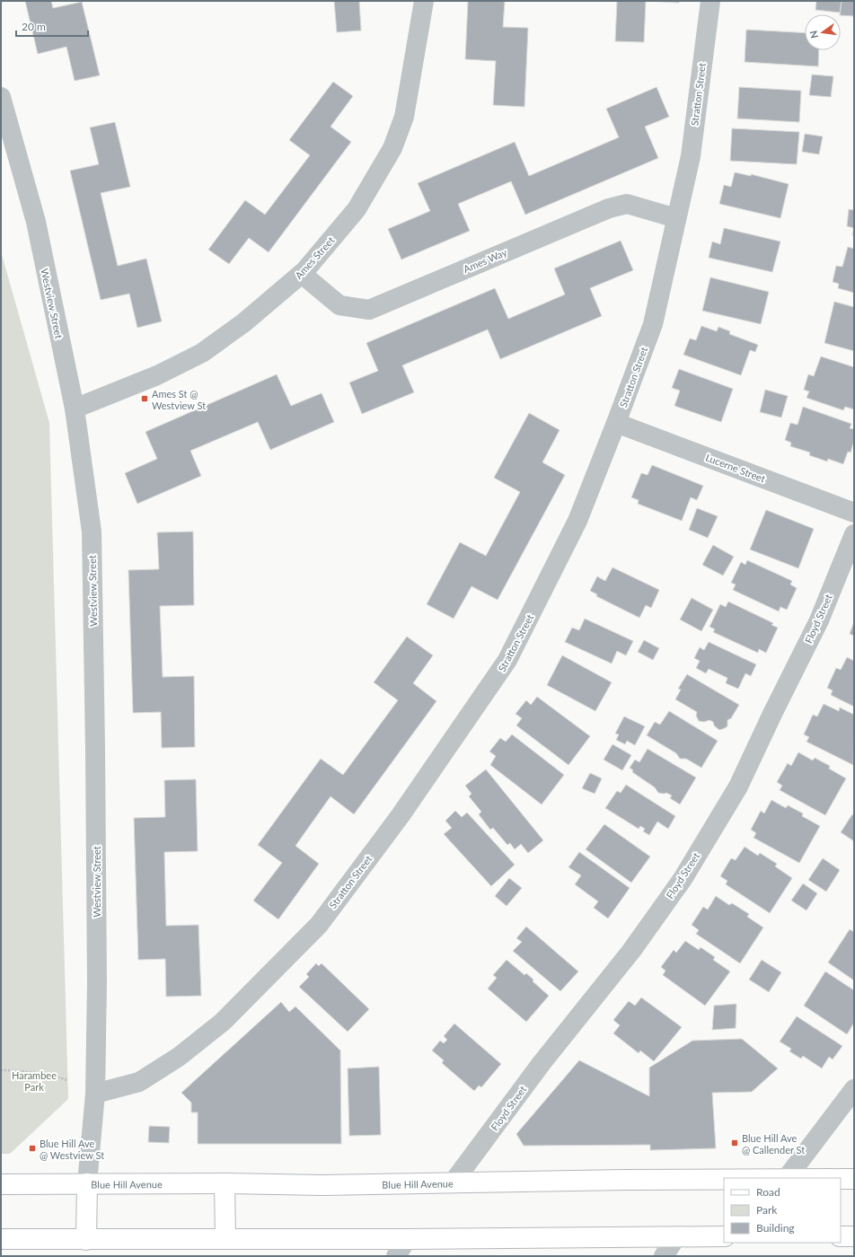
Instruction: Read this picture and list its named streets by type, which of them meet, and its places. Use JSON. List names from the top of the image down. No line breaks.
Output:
{"streets":{"main road":["Blue Hill Avenue"],"street":["Stratton Street","Ames Street","Ames Way","Westview Street","Lucerne Street","Floyd Street"]},"crossings":[["Stratton Street","Ames Way"],["Stratton Street","Westview Street"],["Stratton Street","Lucerne Street"],["Ames Street","Ames Way"],["Ames Street","Westview Street"],["Floyd Street","Blue Hill Avenue"]],"parks":["Harambee Park"],"places":{"transit":["Ames St @ Westview St","Blue Hill Ave @ Callender St","Blue Hill Ave @ Westview St"]},"legend":["Road","Park","Building"],"scale_bar":"20 m","north":"left"}
